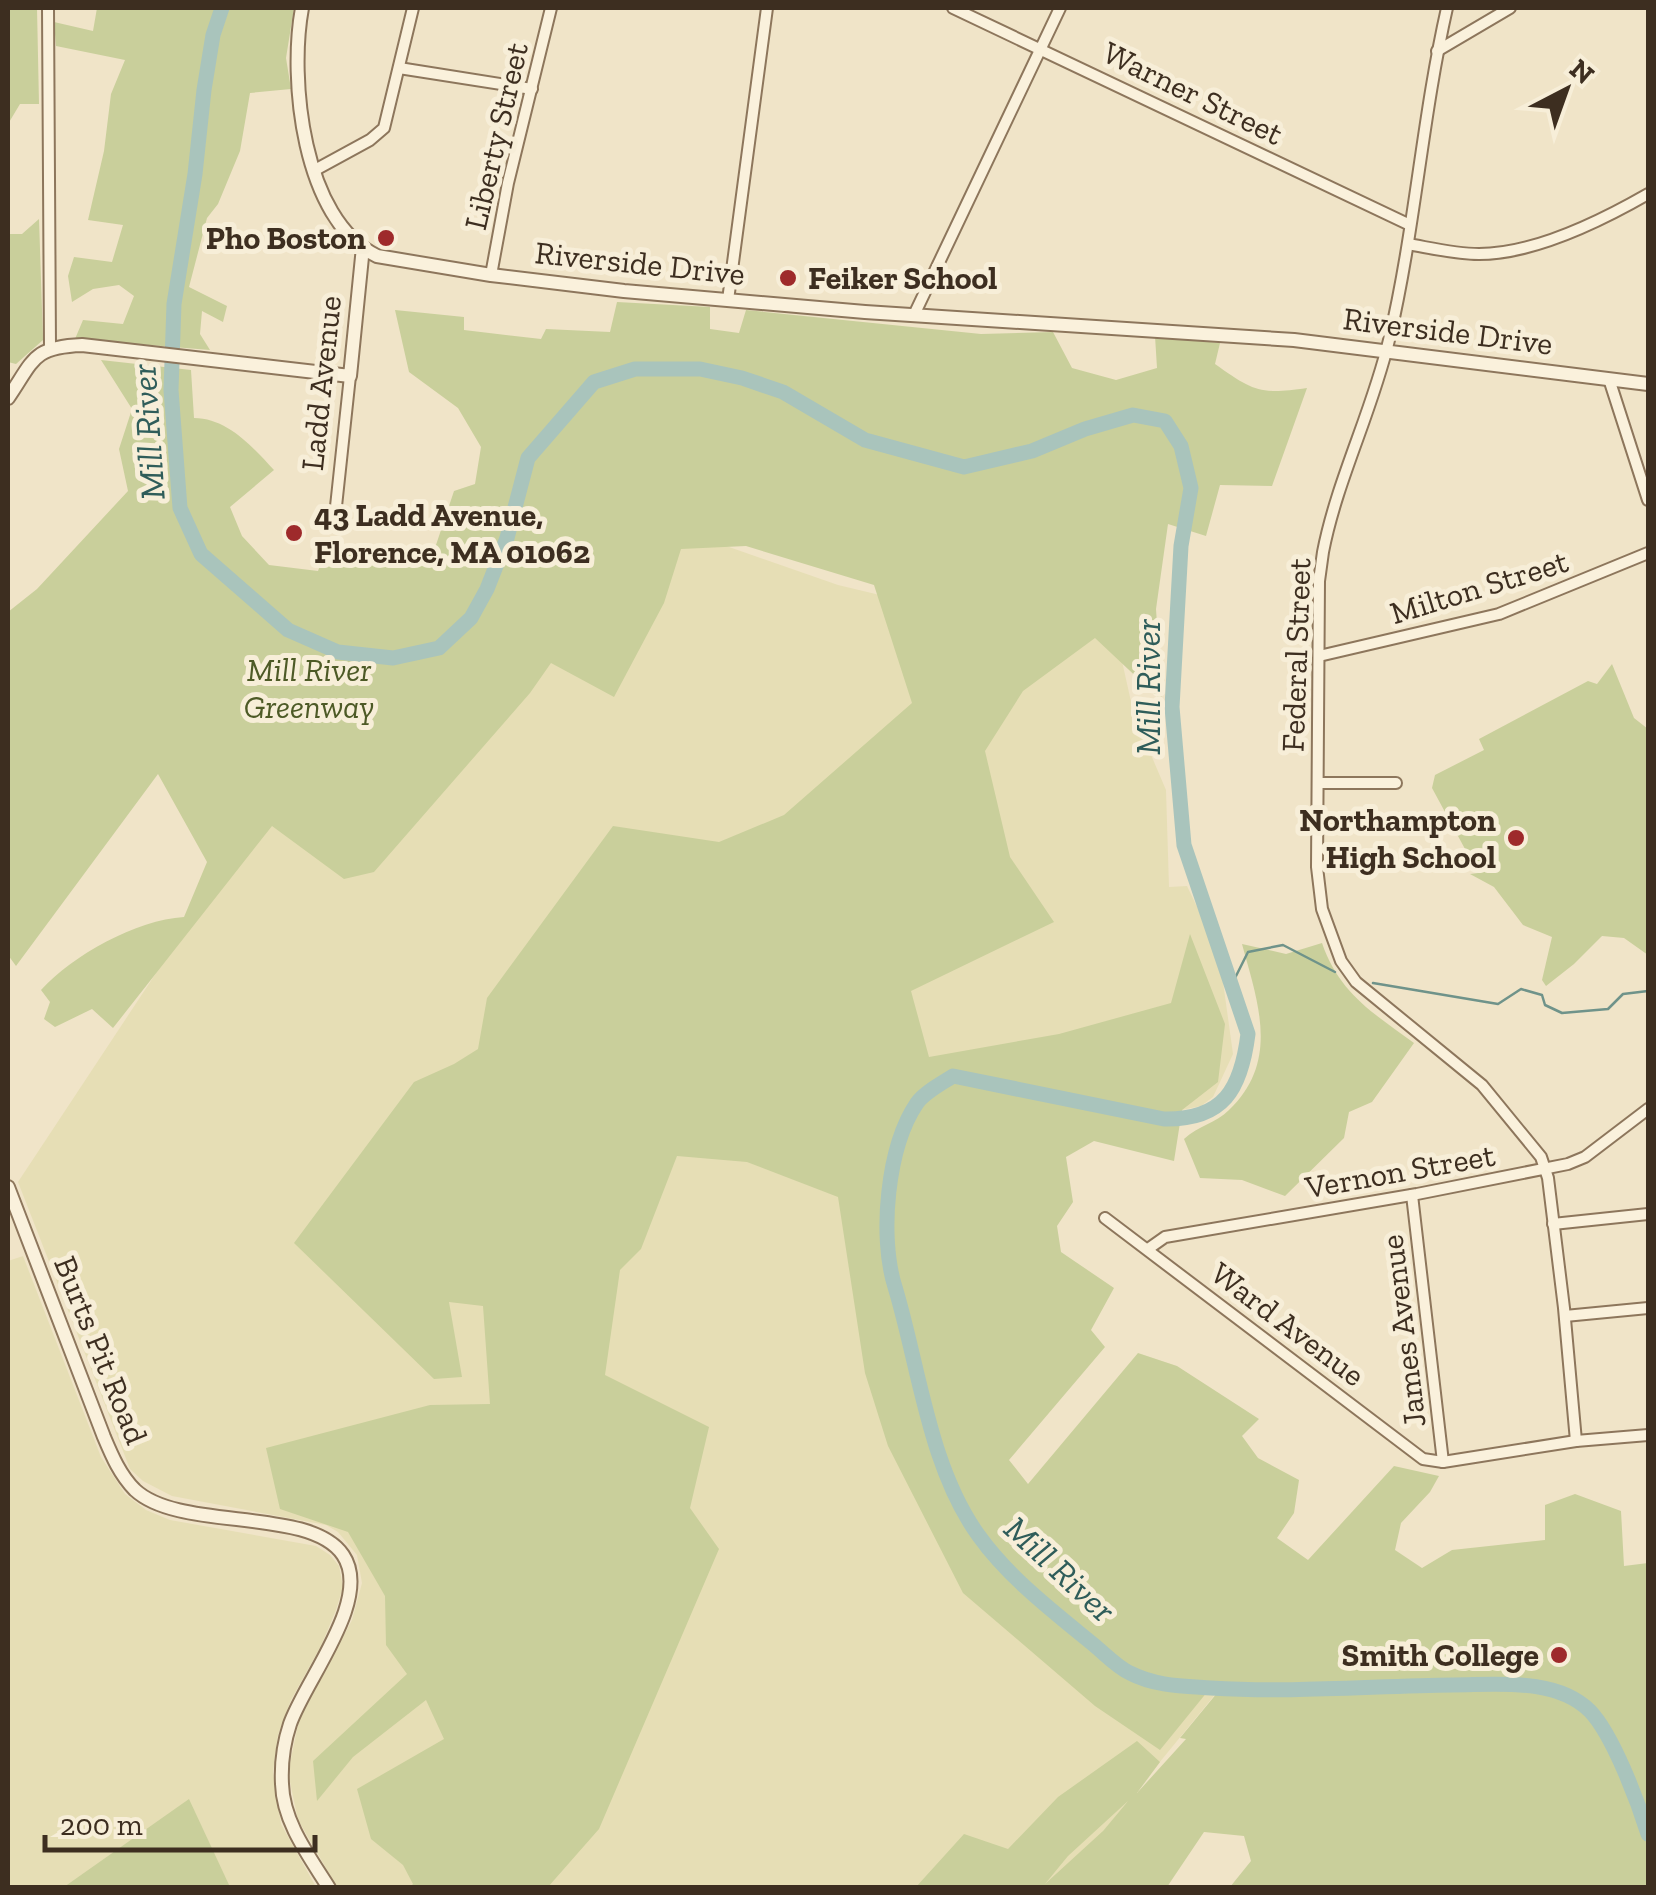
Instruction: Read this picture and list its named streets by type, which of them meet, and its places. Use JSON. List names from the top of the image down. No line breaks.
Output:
{"streets":{"street":["Warner Street","Liberty Street","Riverside Drive","Ladd Avenue","Milton Street","Federal Street","Vernon Street","Ward Avenue","James Avenue","Burts Pit Road"]},"crossings":[["Warner Street","Federal Street"],["Liberty Street","Riverside Drive"],["Riverside Drive","Ladd Avenue"],["Riverside Drive","Federal Street"],["Milton Street","Federal Street"],["Federal Street","Vernon Street"],["Vernon Street","Ward Avenue"],["Vernon Street","James Avenue"],["Ward Avenue","James Avenue"]],"water":["Mill River"],"parks":["Mill River Greenway"],"places":["Pho Boston","Feiker School","43 Ladd Avenue, Florence, MA 01062","Northampton High School","Smith College"],"scale_bar":"200 m","north":"top right"}
